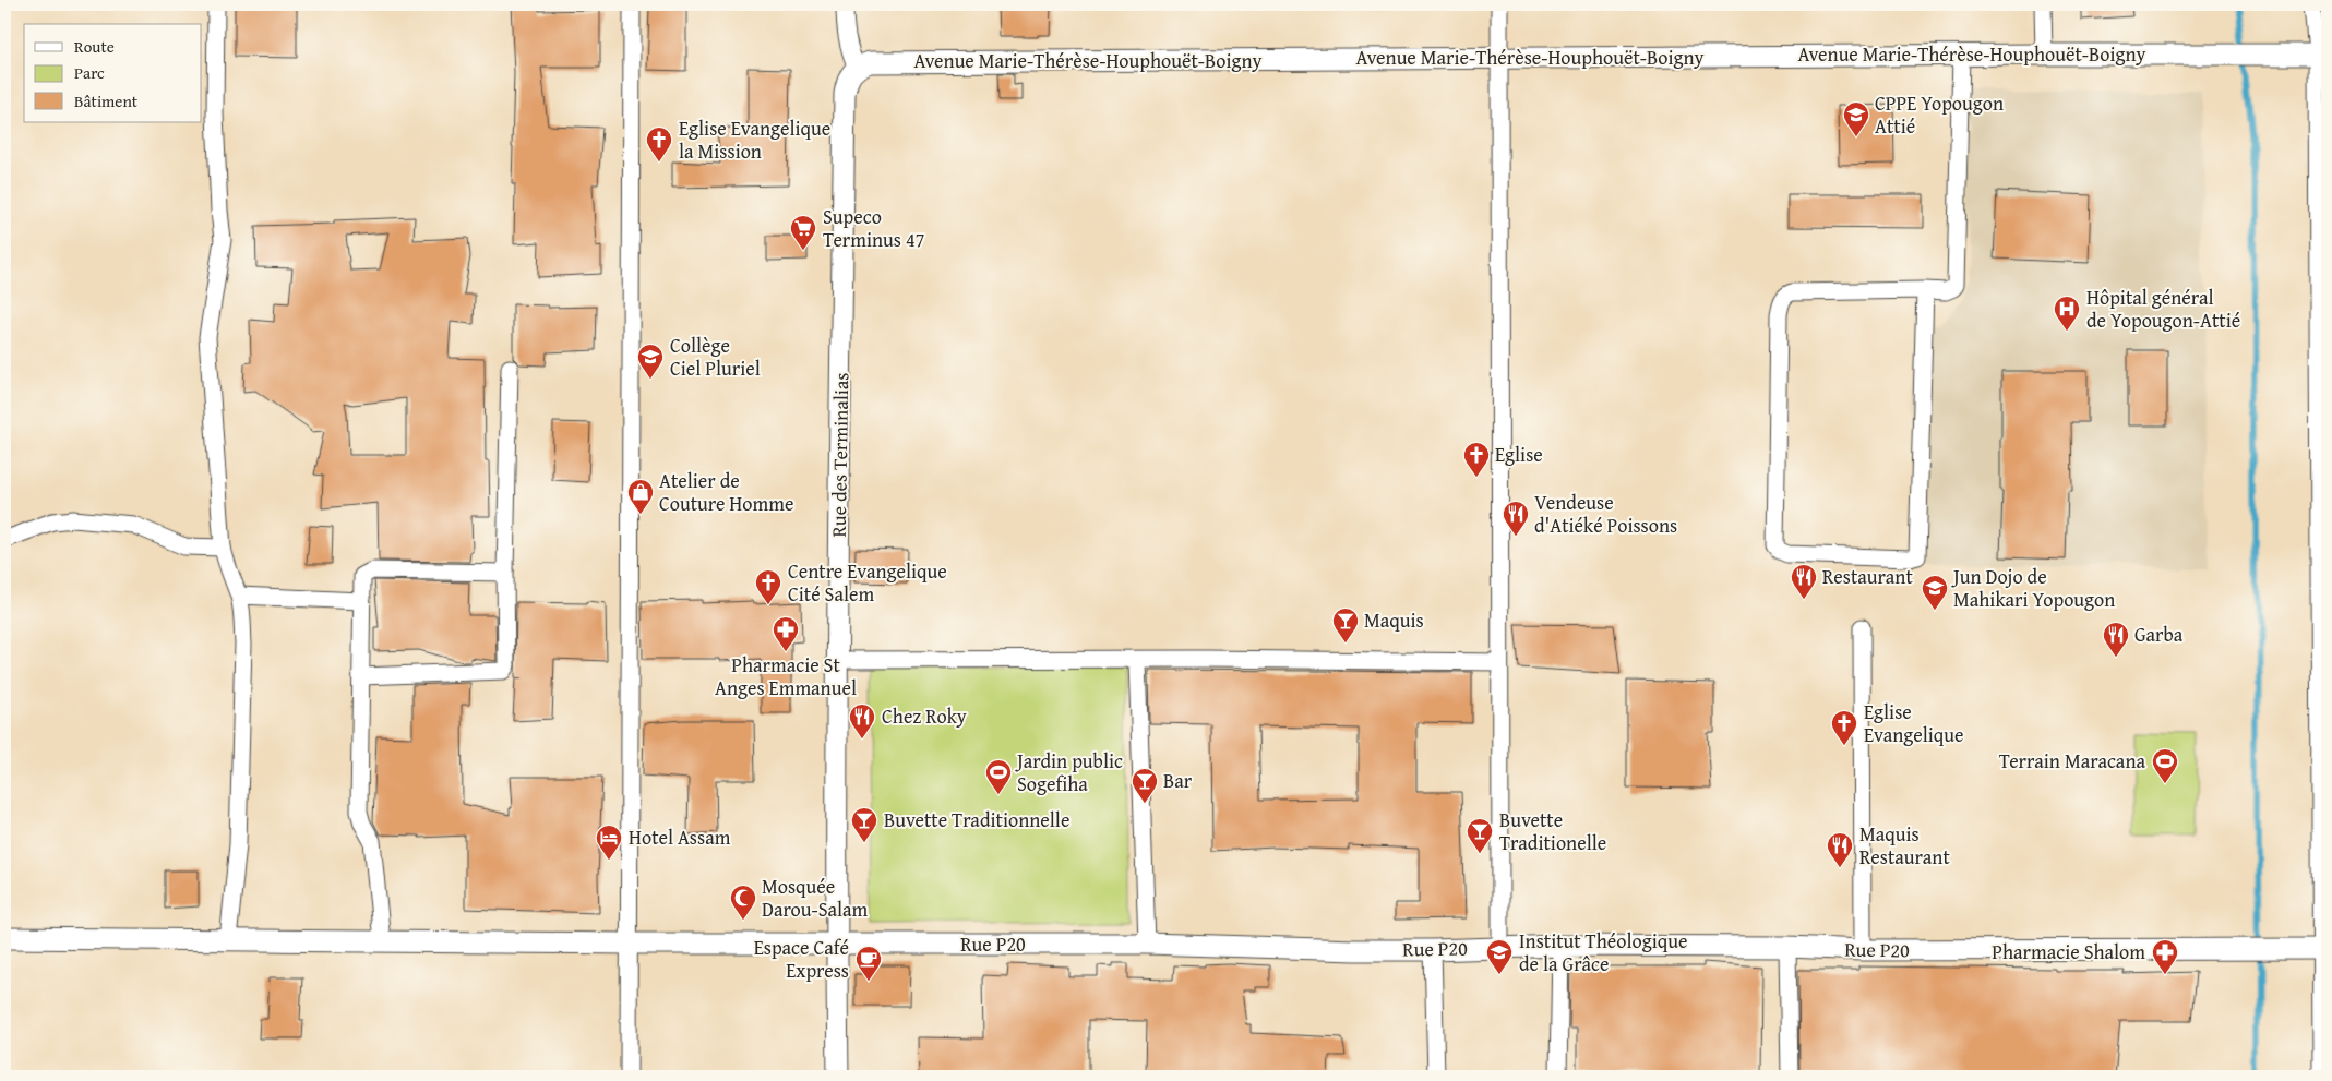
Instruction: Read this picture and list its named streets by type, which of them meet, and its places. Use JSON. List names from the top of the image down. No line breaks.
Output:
{"streets":{"street":["Avenue Marie-Thérèse-Houphouët-Boigny","Rue des Terminalias","Rue P20"]},"crossings":[["Avenue Marie-Thérèse-Houphouët-Boigny","Rue des Terminalias"],["Rue des Terminalias","Rue P20"]],"places":{"school or university":["CPPE Yopougon Attié","Collège Ciel Pluriel","Jun Dojo de Mahikari Yopougon","Institut Théologique de la Grâce"],"church":["Eglise Evangelique la Mission","Eglise","Centre Evangelique Cité Salem","Eglise Evangelique"],"supermarket":["Supeco Terminus 47"],"hospital":["Hôpital général de Yopougon-Attié"],"shop":["Atelier de Couture Homme"],"restaurant":["Vendeuse d'Atiéké Poissons","Restaurant","Garba","Chez Roky","Maquis Restaurant"],"bar":["Maquis","Bar","Buvette Traditionnelle","Buvette Traditionelle"],"pharmacy":["Pharmacie St Anges Emmanuel","Pharmacie Shalom"],"sports":["Terrain Maracana","Jardin public Sogefiha"],"hotel":["Hotel Assam"],"mosque":["Mosquée Darou-Salam"],"cafe":["Espace Café Express"]},"legend":["Route","Parc","Bâtiment"]}
